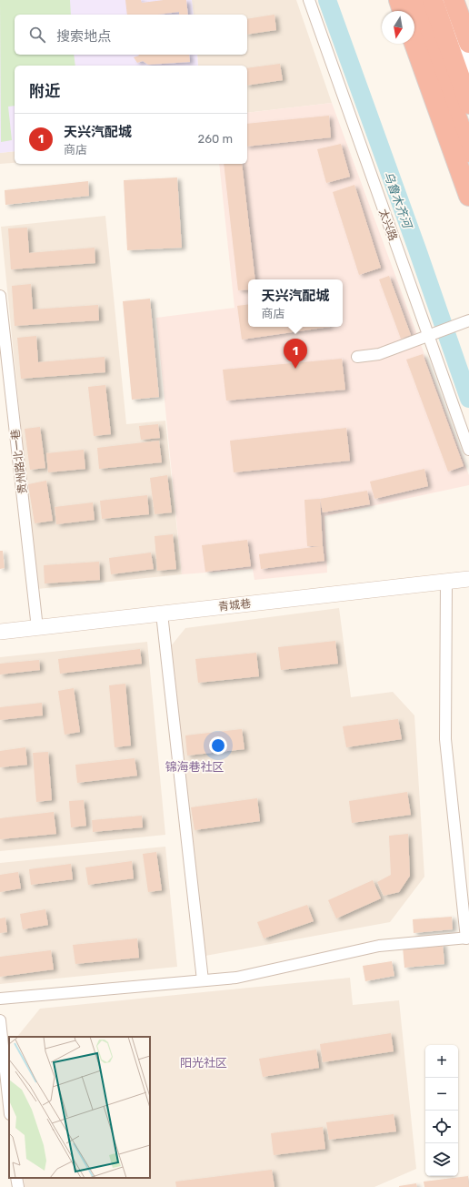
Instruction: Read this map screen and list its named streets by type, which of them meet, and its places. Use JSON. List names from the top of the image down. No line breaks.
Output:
{"streets":{"street":["太兴路","贵州路北一巷","青城巷"]},"crossings":[["贵州路北一巷","青城巷"]],"districts":["锦海巷社区","阳光社区"],"water":["乌鲁木齐河"],"north":"bottom","page":{"search":"搜索地点","heading":"附近","list":[{"mark":"1","name":"天兴汽配城","note":"商店","value":"260 m"}],"popup":["天兴汽配城","商店"],"pins":"1","map_buttons":["+","−"]}}
